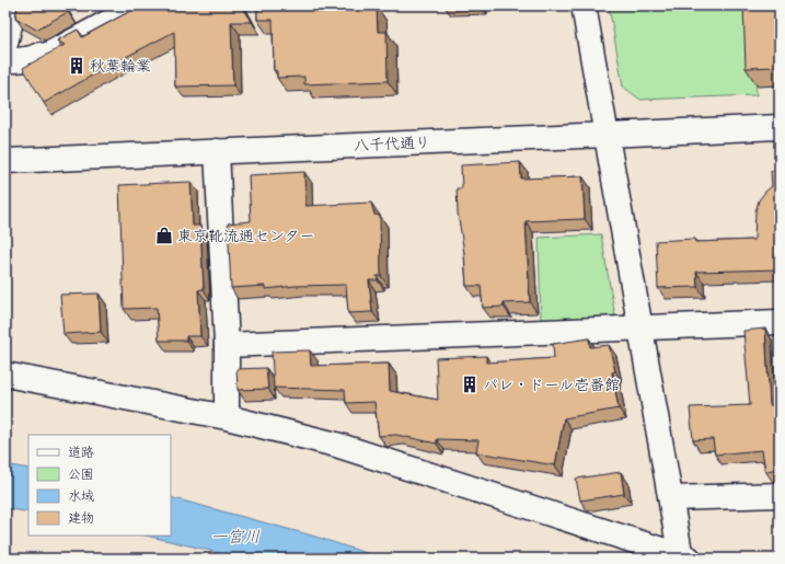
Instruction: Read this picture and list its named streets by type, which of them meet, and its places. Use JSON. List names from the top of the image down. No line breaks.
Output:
{"streets":{"street":["八千代通り"]},"water":["一宮川"],"places":{"building":["秋葉輪業","パレ・ドール壱番館"],"shop":["東京靴流通センター"]},"legend":["道路","公園","水域","建物"]}
